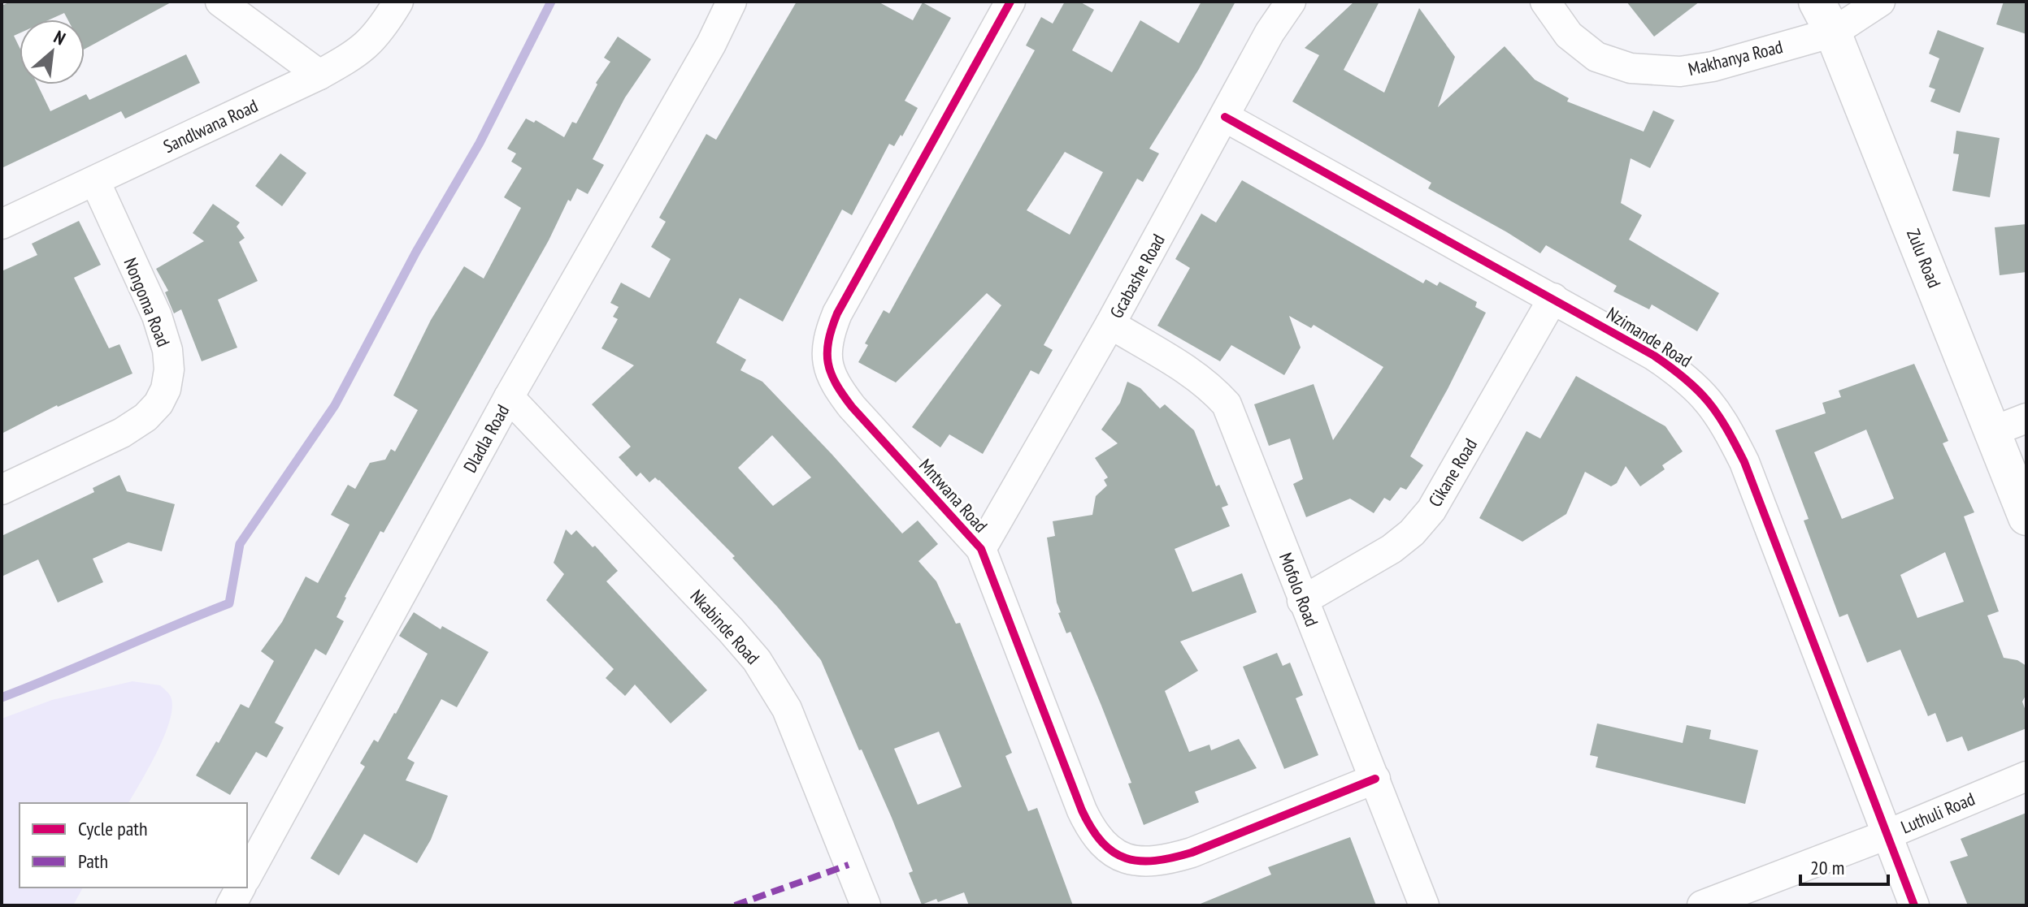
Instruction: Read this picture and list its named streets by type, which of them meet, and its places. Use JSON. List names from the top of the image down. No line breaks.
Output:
{"streets":{"street":["Makhanya Road","Sandlwana Road","Zulu Road","Gcabashe Road","Nongoma Road","Nzimande Road","Dladla Road","Cikane Road","Mntwana Road","Mofolo Road","Nkabinde Road","Luthuli Road"]},"crossings":[["Makhanya Road","Zulu Road"],["Sandlwana Road","Nongoma Road"],["Gcabashe Road","Nzimande Road"],["Gcabashe Road","Mntwana Road"],["Gcabashe Road","Mofolo Road"],["Nzimande Road","Cikane Road"],["Nzimande Road","Luthuli Road"],["Dladla Road","Nkabinde Road"],["Cikane Road","Mofolo Road"],["Mntwana Road","Mofolo Road"]],"legend":["Cycle path","Path"],"scale_bar":"20 m","north":"top right"}
